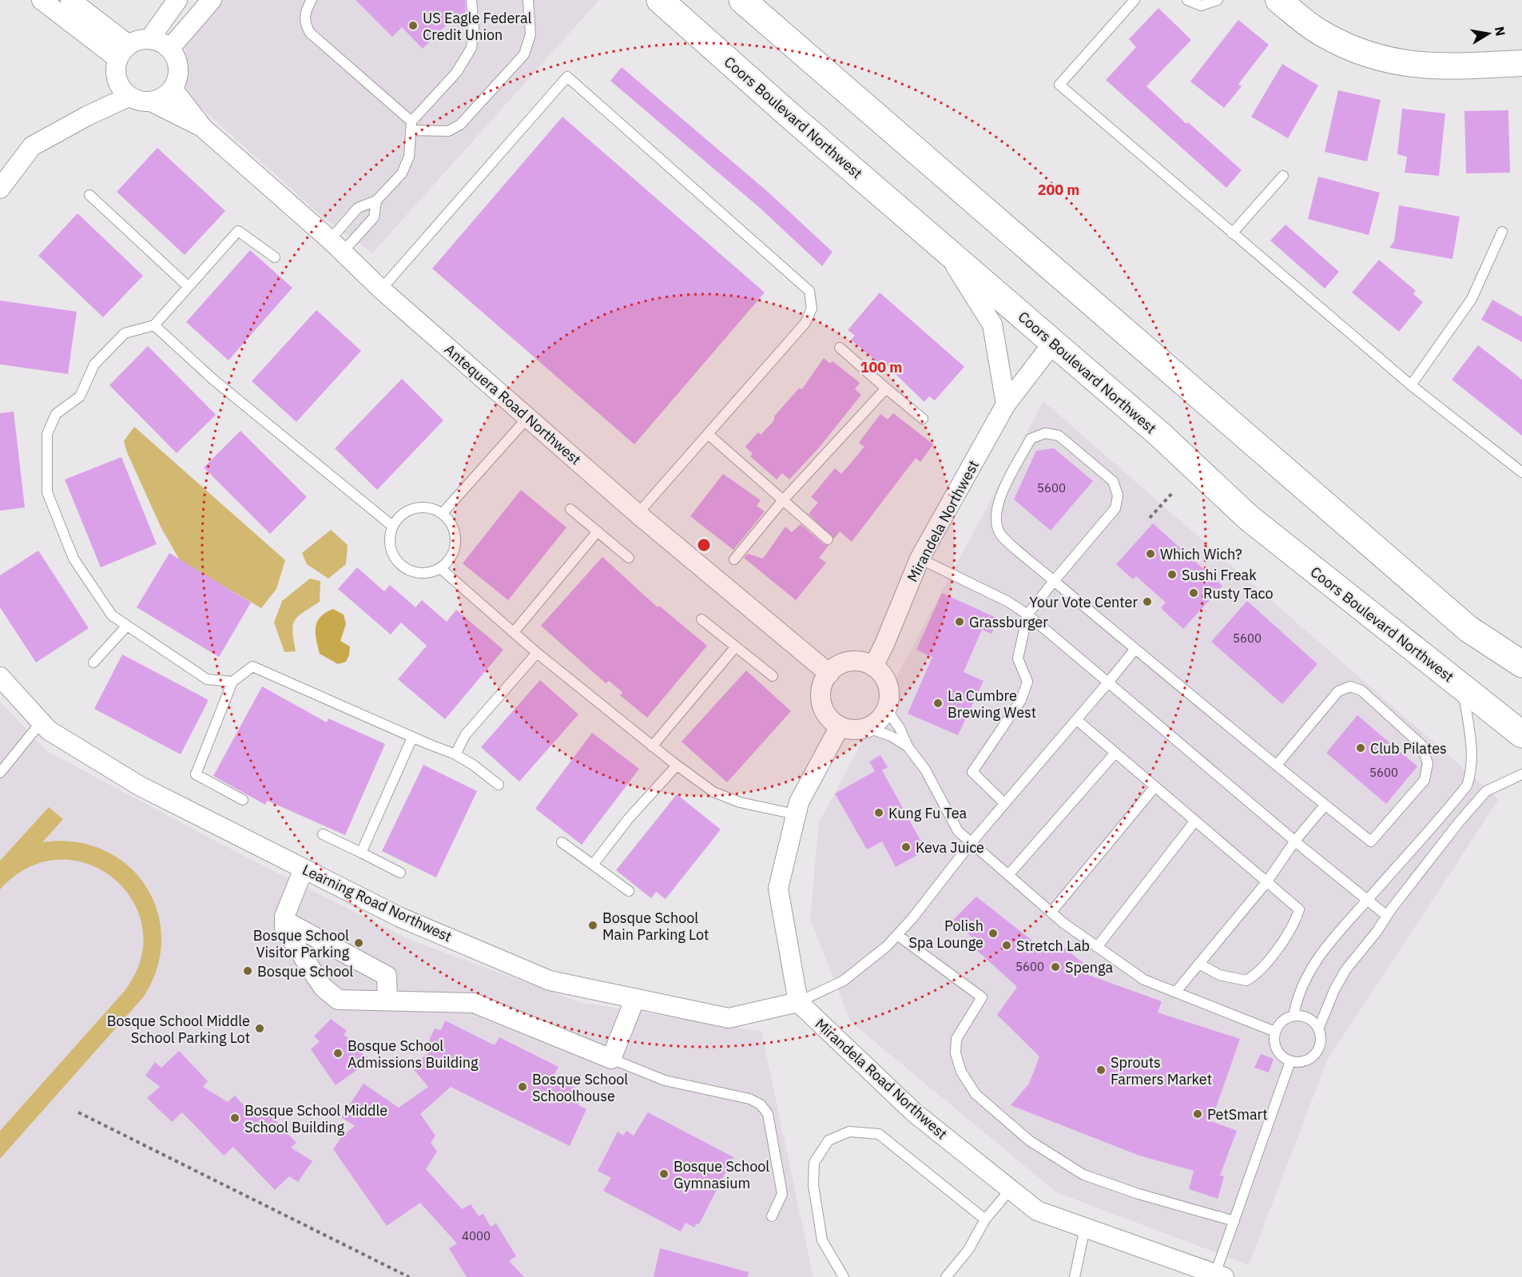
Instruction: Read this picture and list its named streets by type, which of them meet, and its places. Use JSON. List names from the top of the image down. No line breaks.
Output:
{"streets":{"main road":["Coors Boulevard Northwest"],"street":["Antequera Road Northwest","Mirandela Northwest","Learning Road Northwest","Mirandela Road Northwest"]},"crossings":[["Coors Boulevard Northwest","Mirandela Northwest"],["Antequera Road Northwest","Mirandela Northwest"],["Learning Road Northwest","Mirandela Road Northwest"]],"places":["US Eagle Federal Credit Union","Which Wich?","Sushi Freak","Rusty Taco","Your Vote Center","Grassburger","La Cumbre Brewing West","Club Pilates","Kung Fu Tea","Keva Juice","Bosque School Main Parking Lot","Polish Spa Lounge","Bosque School Visitor Parking","Stretch Lab","Spenga","Bosque School","Bosque School Middle School Parking Lot","Bosque School Admissions Building","Sprouts Farmers Market","Bosque School Schoolhouse","PetSmart","Bosque School Middle School Building","Bosque School Gymnasium"],"house_numbers":["5600","5600","5600","5600","4000"],"north":"right","rings":["200 m","100 m"]}
